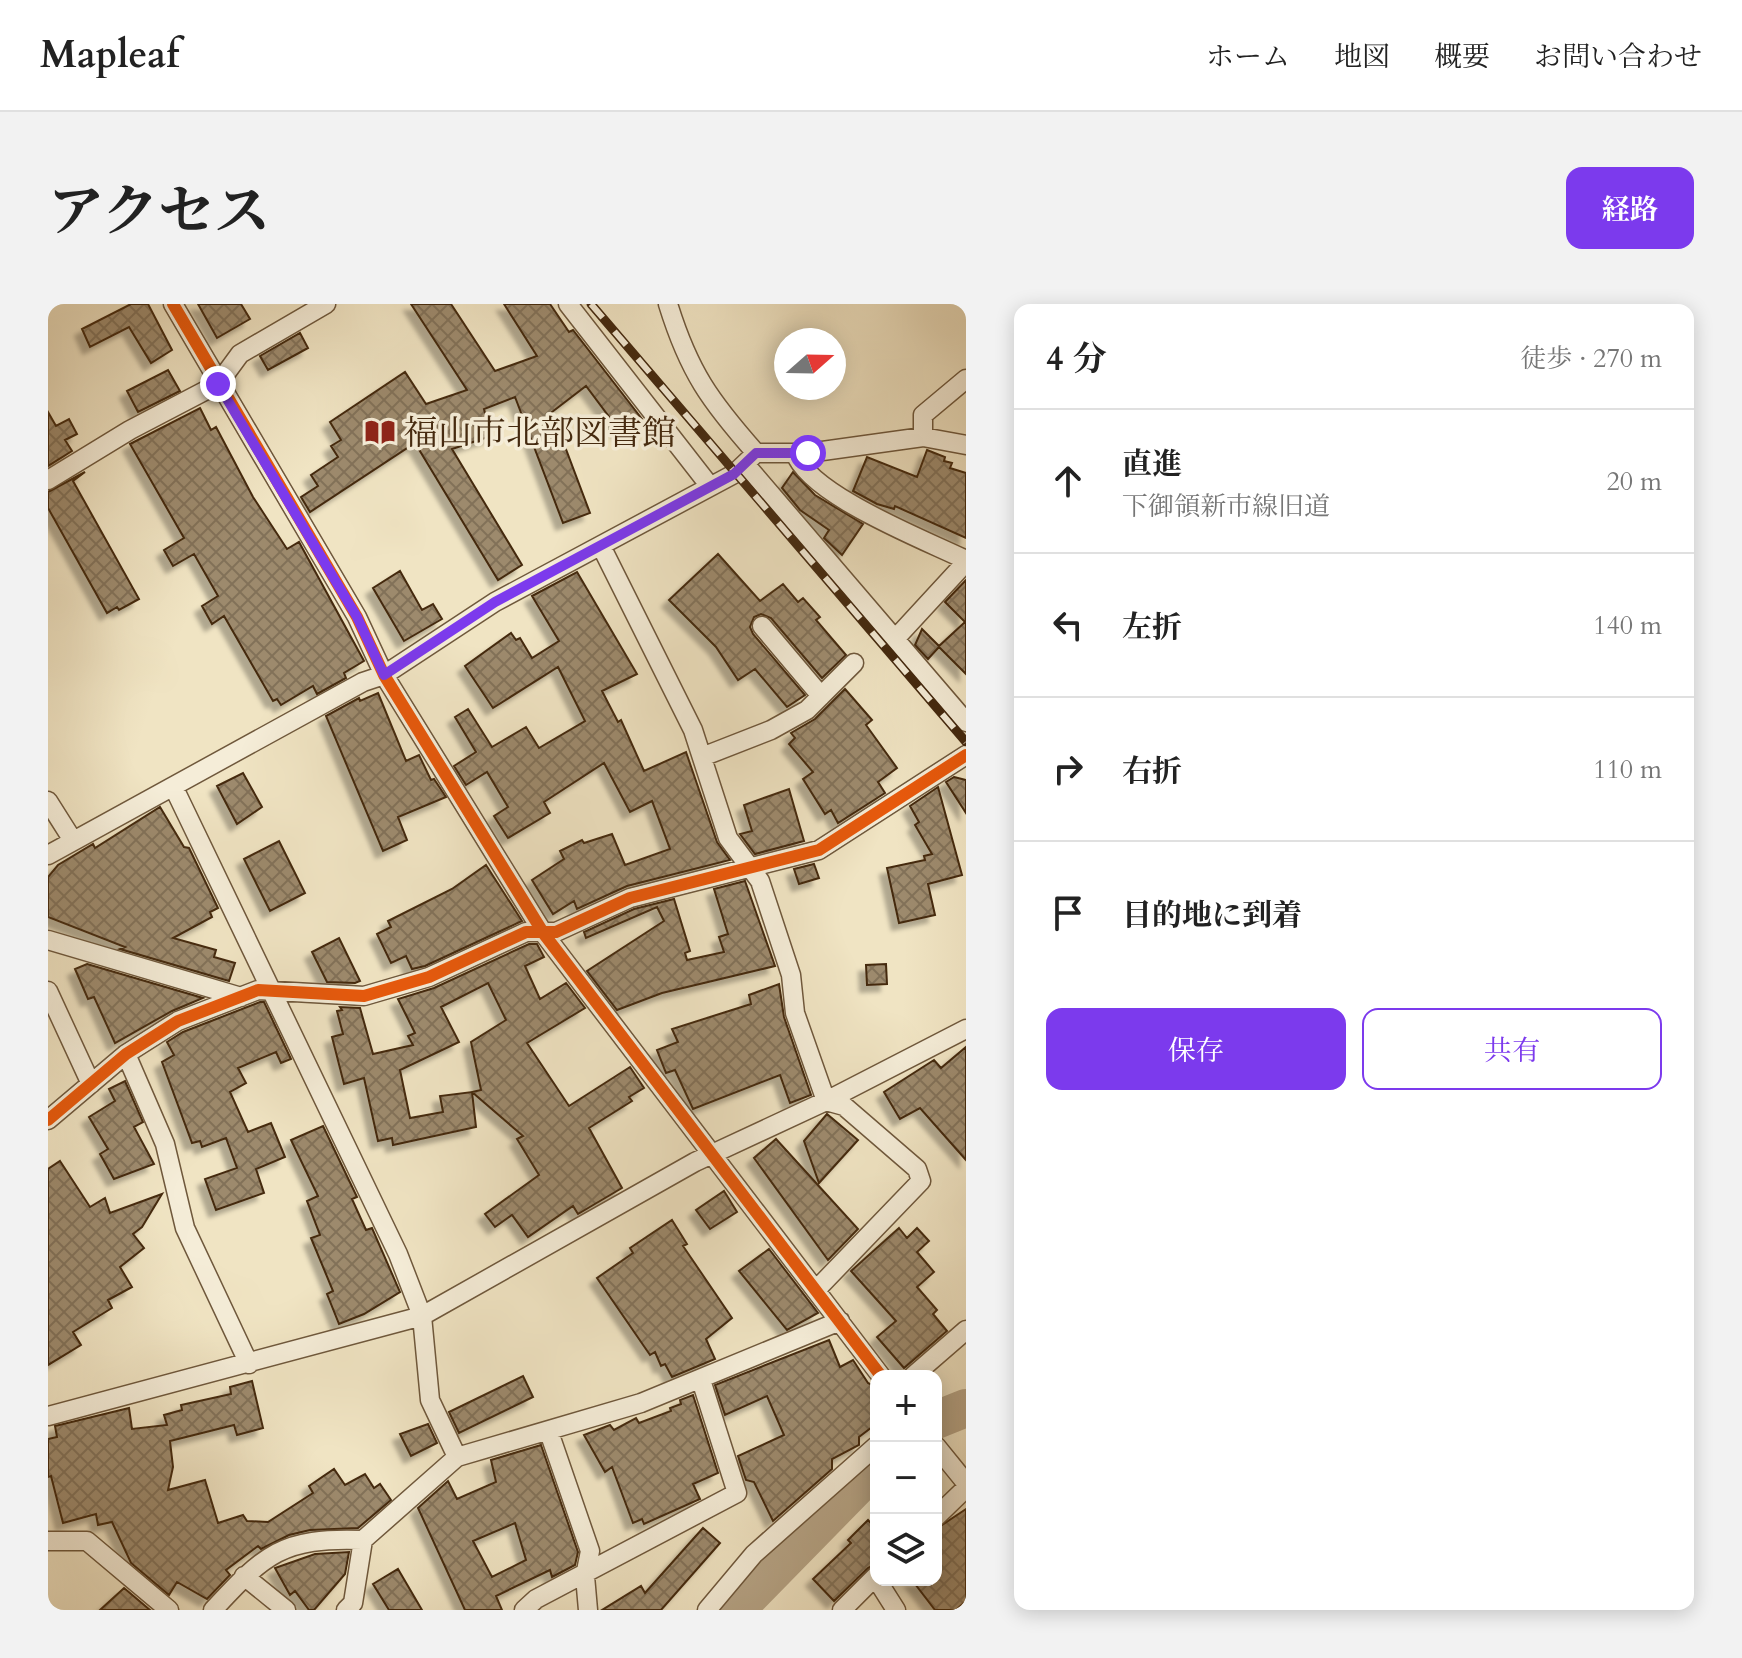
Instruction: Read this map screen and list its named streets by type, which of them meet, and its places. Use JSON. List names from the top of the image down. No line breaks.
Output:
{"places":{"library":["福山市北部図書館"]},"north":"right","page":{"header":"Mapleaf","nav":["ホーム","地図","概要","お問い合わせ"],"title":"アクセス","buttons":["経路",["保存","共有"]],"heading":["4 分","徒歩 · 270 m"],"list":[["直進","下御領新市線旧道","20 m"],["左折","140 m"],["右折","110 m"],"目的地に到着"],"map_buttons":["+","−"]}}
